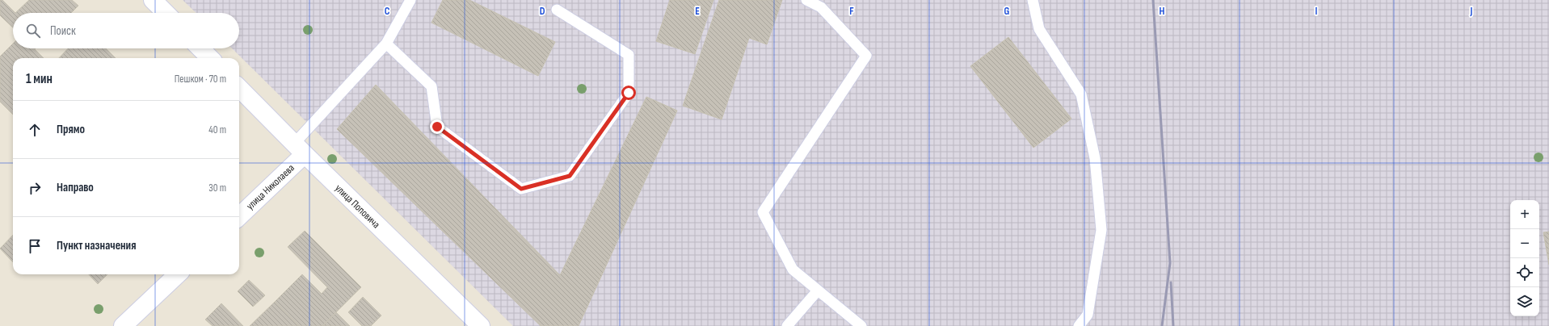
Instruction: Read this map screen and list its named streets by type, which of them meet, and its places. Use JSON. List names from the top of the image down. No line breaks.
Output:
{"streets":{"street":["улица Николаева","улица Поповича"]},"crossings":[["улица Николаева","улица Поповича"]],"page":{"search":"Поиск","heading":["1 мин","Пешком · 70 m"],"list":[["Прямо","40 m"],["Направо","30 m"],"Пункт назначения"],"map_buttons":["+","−"]},"grid":{"columns":["C","D","E","F","G","H","I","J"]}}
